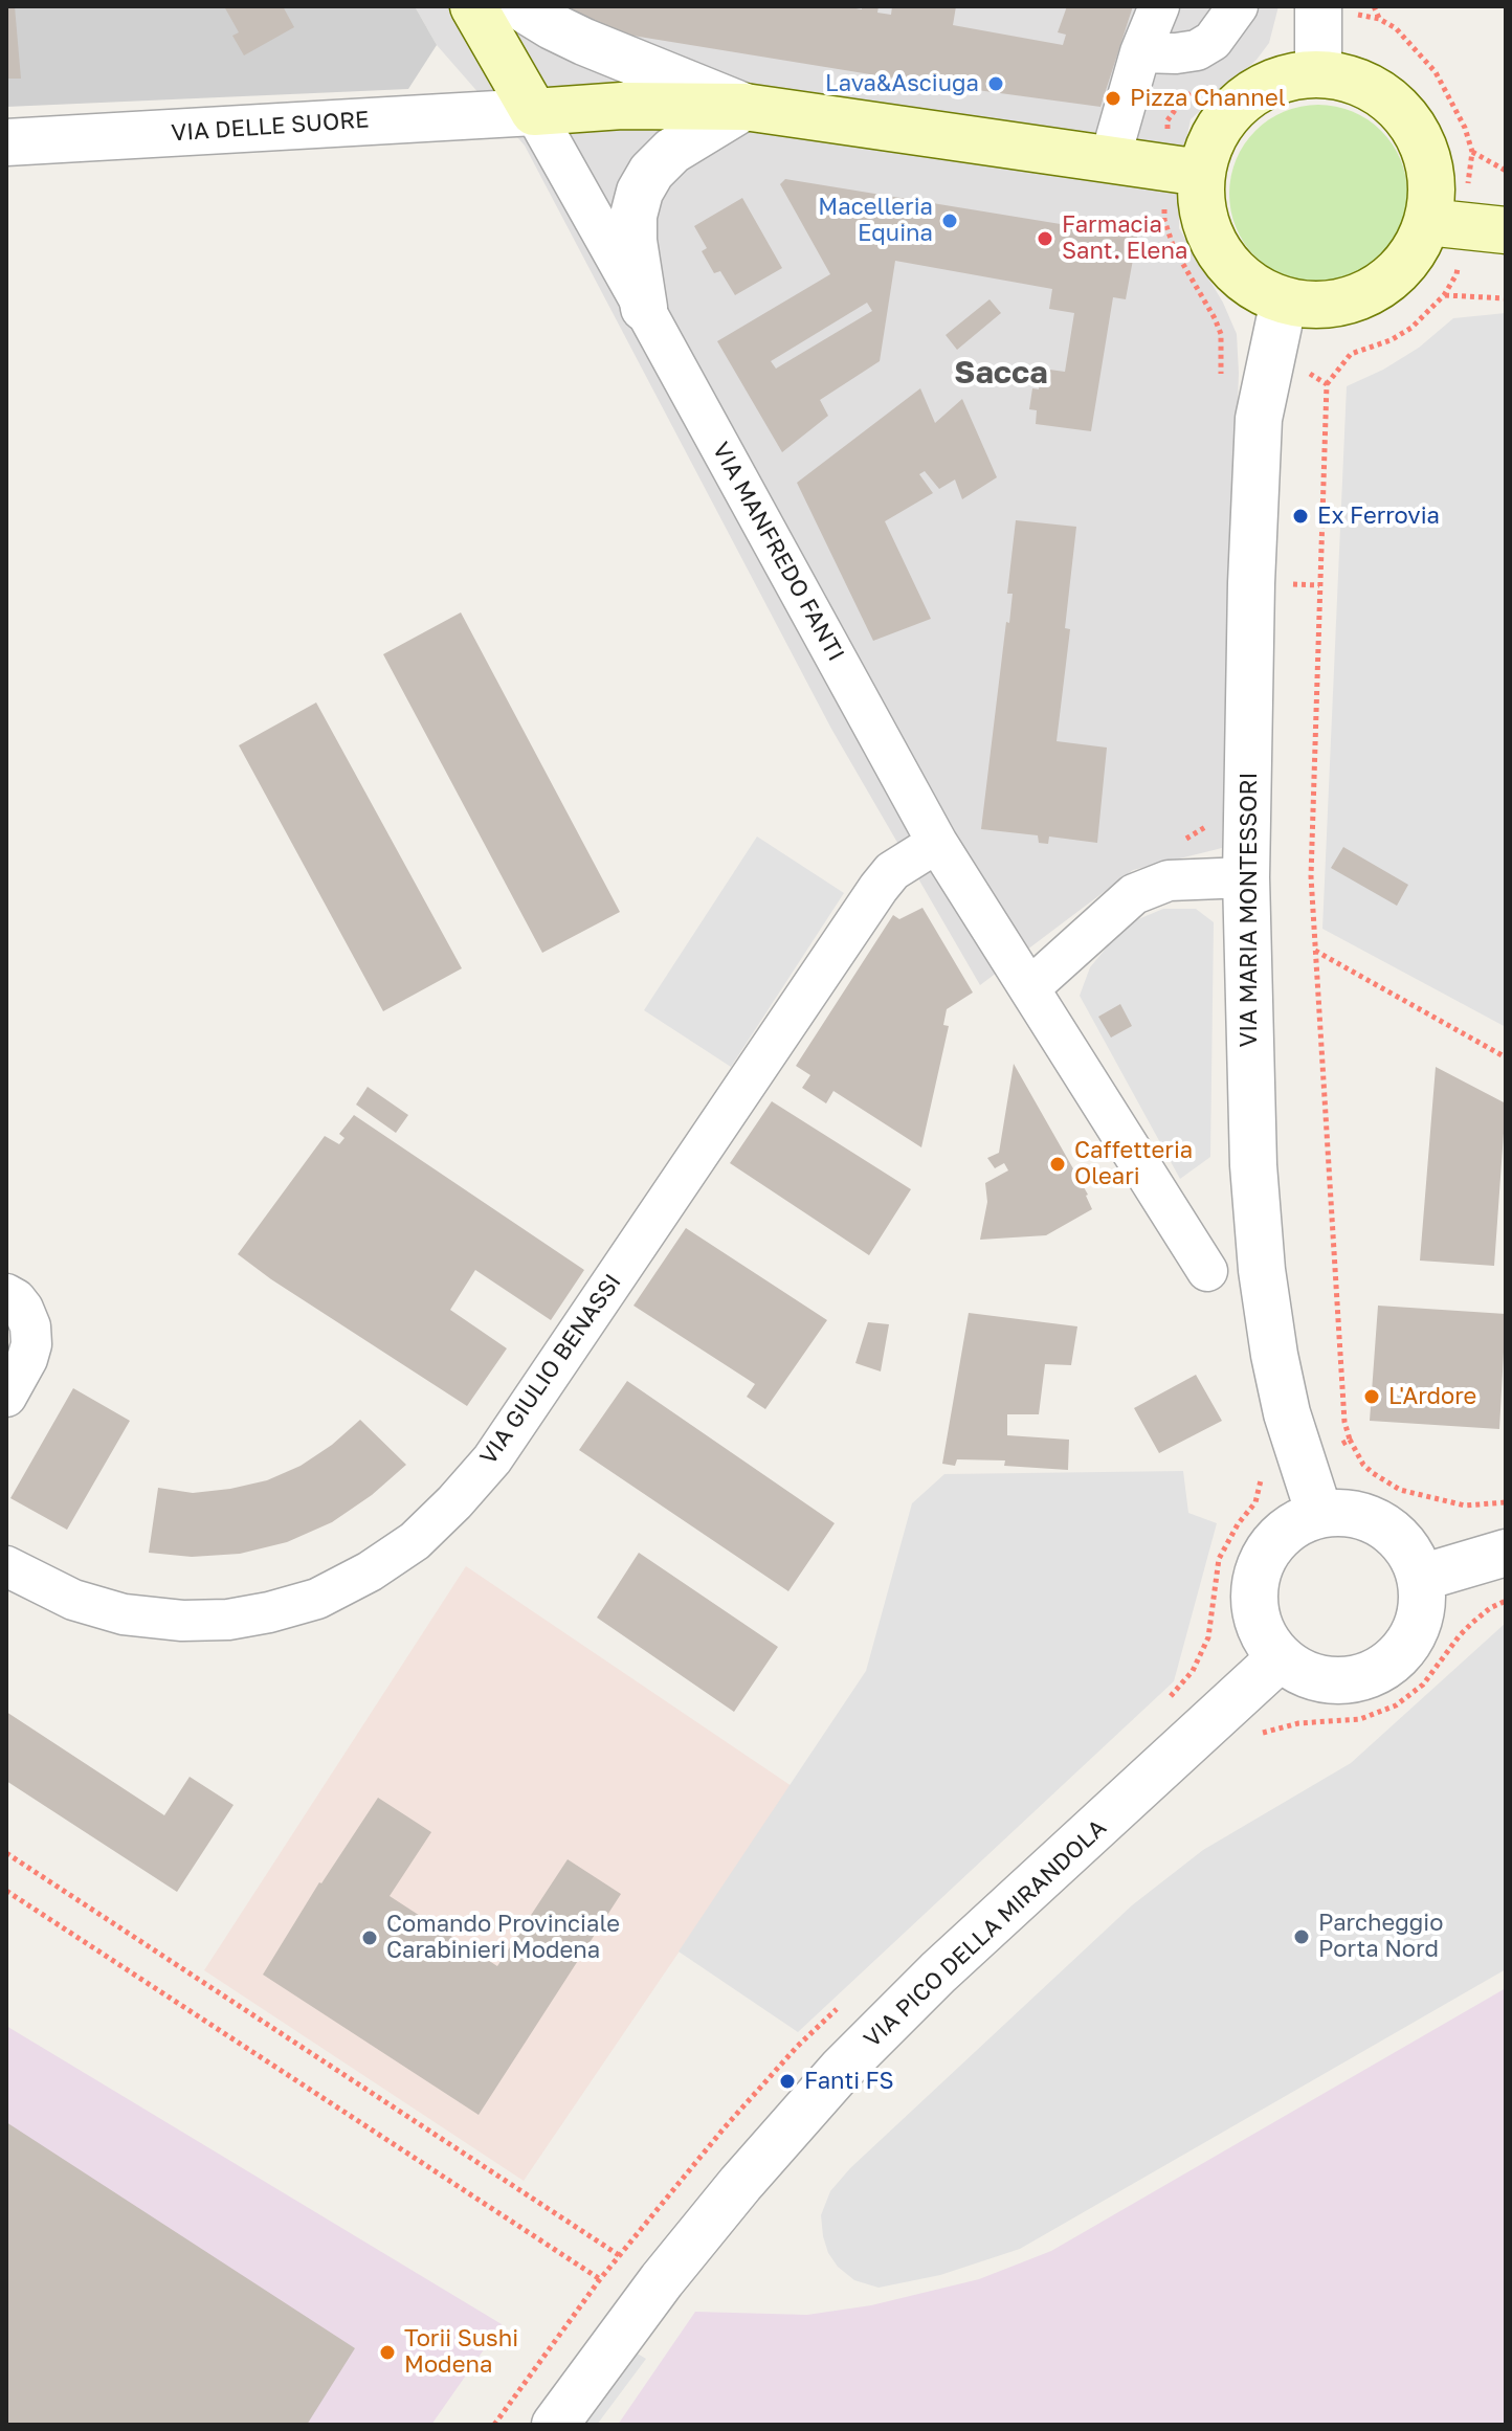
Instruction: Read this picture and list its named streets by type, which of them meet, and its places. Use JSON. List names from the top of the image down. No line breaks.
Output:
{"streets":{"street":["VIA DELLE SUORE","VIA MANFREDO FANTI","VIA MARIA MONTESSORI","VIA GIULIO BENASSI","VIA PICO DELLA MIRANDOLA"]},"crossings":[["VIA DELLE SUORE","VIA MANFREDO FANTI"],["VIA MANFREDO FANTI","VIA GIULIO BENASSI"],["VIA MARIA MONTESSORI","VIA PICO DELLA MIRANDOLA"]],"districts":["Sacca"],"places":["Lava&Asciuga","Pizza Channel","Macelleria Equina","Farmacia Sant. Elena","Ex Ferrovia","Caffetteria Oleari","L'Ardore","Parcheggio Porta Nord","Comando Provinciale Carabinieri Modena","Fanti FS","Torii Sushi Modena"]}
